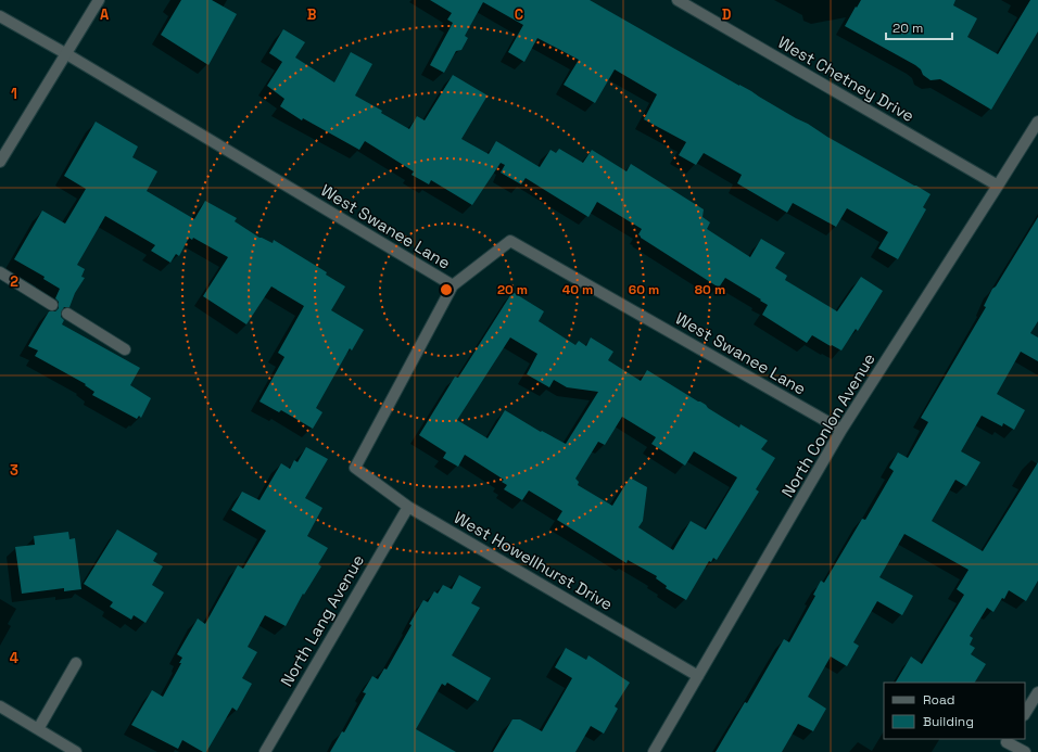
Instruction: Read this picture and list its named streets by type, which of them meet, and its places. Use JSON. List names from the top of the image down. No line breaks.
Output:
{"streets":{"street":["West Chetney Drive","West Swanee Lane","North Conlon Avenue","West Howellhurst Drive","North Lang Avenue"]},"crossings":[["West Chetney Drive","North Conlon Avenue"],["West Swanee Lane","North Conlon Avenue"],["West Swanee Lane","West Howellhurst Drive"],["North Conlon Avenue","West Howellhurst Drive"],["West Howellhurst Drive","North Lang Avenue"]],"legend":["Road","Building"],"scale_bar":"20 m","grid":{"columns":["A","B","C","D"],"rows":["1","2","3","4"]},"rings":["20 m","40 m","60 m","80 m"]}
